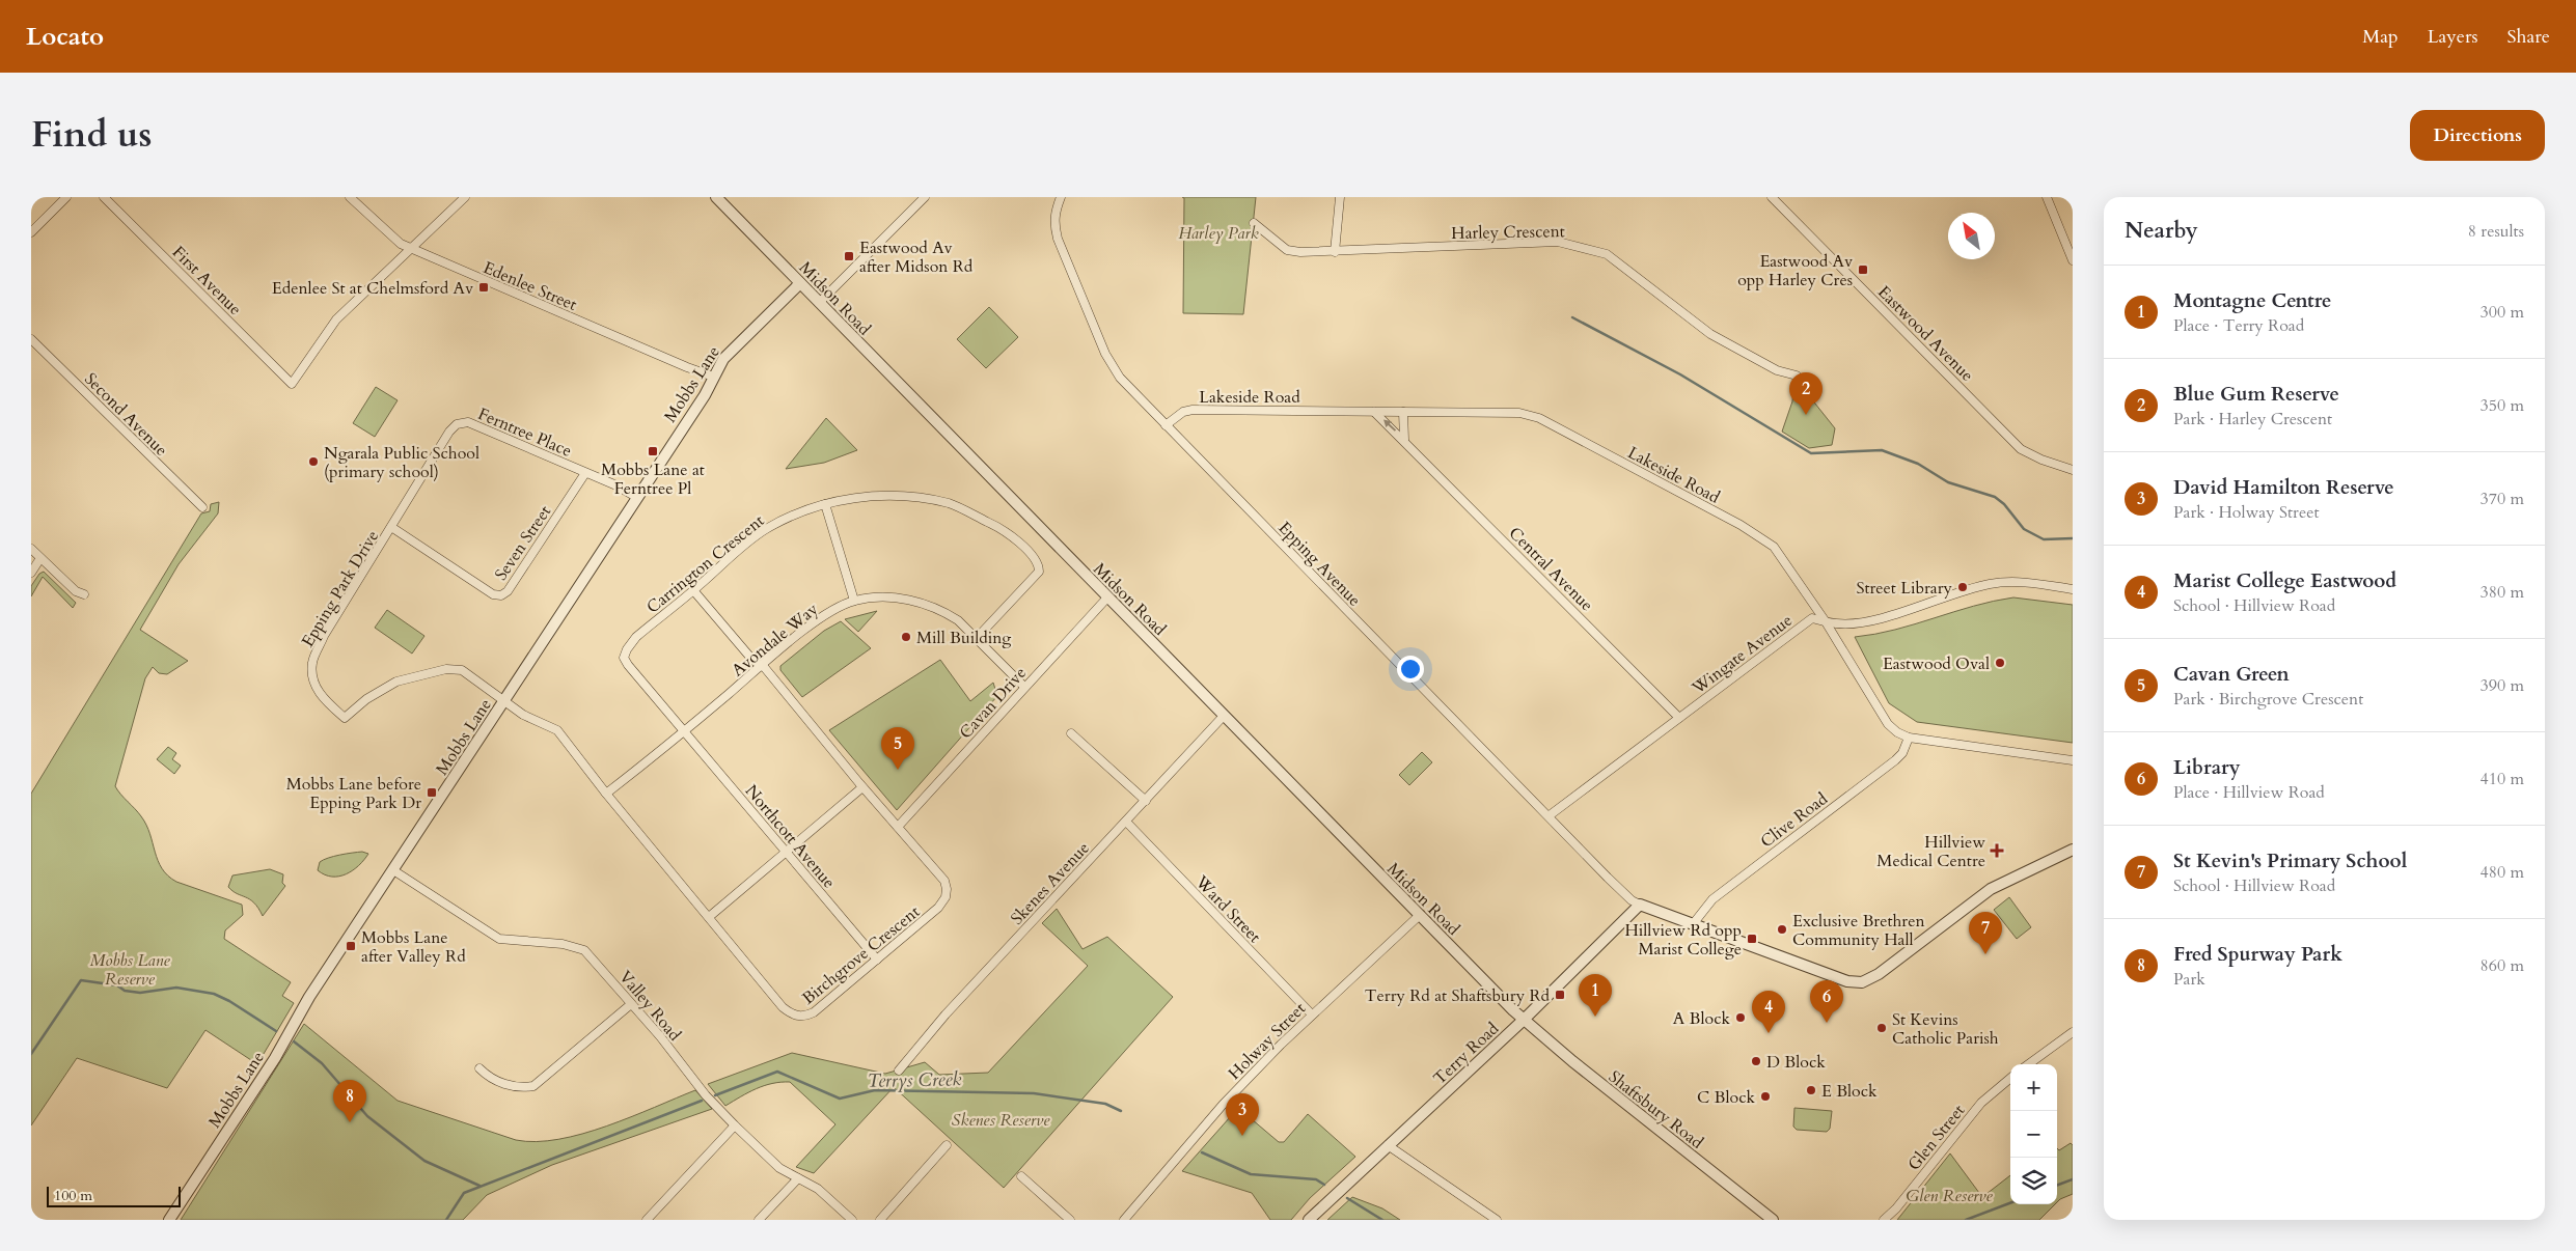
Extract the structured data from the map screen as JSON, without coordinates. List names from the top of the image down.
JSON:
{
  "streets": {
    "street": [
      "Harley Crescent",
      "First Avenue",
      "Edenlee Street",
      "Midson Road",
      "Eastwood Avenue",
      "Mobbs Lane",
      "Lakeside Road",
      "Second Avenue",
      "Ferntree Place",
      "Seven Street",
      "Carrington Crescent",
      "Epping Avenue",
      "Central Avenue",
      "Epping Park Drive",
      "Avondale Way",
      "Wingate Avenue",
      "Cavan Drive",
      "Clive Road",
      "Northcott Avenue",
      "Skenes Avenue",
      "Ward Street",
      "Birchgrove Crescent",
      "Valley Road",
      "Holway Street",
      "Terry Road",
      "Shaftsbury Road",
      "Glen Street"
    ]
  },
  "crossings": [
    ["First Avenue", "Edenlee Street"],
    ["Edenlee Street", "Mobbs Lane"],
    ["Midson Road", "Mobbs Lane"],
    ["Midson Road", "Cavan Drive"],
    ["Midson Road", "Skenes Avenue"],
    ["Midson Road", "Holway Street"],
    ["Midson Road", "Terry Road"],
    ["Midson Road", "Shaftsbury Road"],
    ["Mobbs Lane", "Ferntree Place"],
    ["Mobbs Lane", "Epping Park Drive"],
    ["Mobbs Lane", "Birchgrove Crescent"],
    ["Mobbs Lane", "Valley Road"],
    ["Lakeside Road", "Epping Avenue"],
    ["Lakeside Road", "Central Avenue"],
    ["Lakeside Road", "Wingate Avenue"],
    ["Lakeside Road", "Clive Road"],
    ["Ferntree Place", "Seven Street"],
    ["Ferntree Place", "Epping Park Drive"],
    ["Seven Street", "Epping Park Drive"],
    ["Carrington Crescent", "Avondale Way"],
    ["Carrington Crescent", "Northcott Avenue"],
    ["Carrington Crescent", "Birchgrove Crescent"],
    ["Epping Avenue", "Wingate Avenue"],
    ["Epping Avenue", "Terry Road"],
    ["Central Avenue", "Wingate Avenue"],
    ["Epping Park Drive", "Birchgrove Crescent"],
    ["Avondale Way", "Cavan Drive"],
    ["Avondale Way", "Northcott Avenue"],
    ["Avondale Way", "Birchgrove Crescent"],
    ["Cavan Drive", "Birchgrove Crescent"],
    ["Northcott Avenue", "Birchgrove Crescent"],
    ["Skenes Avenue", "Ward Street"],
    ["Ward Street", "Holway Street"],
    ["Terry Road", "Shaftsbury Road"]
  ],
  "water": ["Terrys Creek"],
  "parks": [
    "Harley Park",
    "Mobbs Lane Reserve",
    "Skenes Reserve",
    "Glen Reserve"
  ],
  "places": {
    "transit": [
      "Eastwood Av after Midson Rd",
      "Eastwood Av opp Harley Cres",
      "Edenlee St at Chelmsford Av",
      "Mobbs Lane at Ferntree Pl",
      "Mobbs Lane before Epping Park Dr",
      "Hillview Rd opp Marist College",
      "Mobbs Lane after Valley Rd",
      "Terry Rd at Shaftsbury Rd"
    ],
    "other": [
      "Ngarala Public School (primary school)",
      "Street Library",
      "Mill Building",
      "Eastwood Oval",
      "Exclusive Brethren Community Hall",
      "A Block",
      "St Kevins Catholic Parish",
      "D Block",
      "E Block",
      "C Block"
    ],
    "health": ["Hillview Medical Centre"]
  },
  "scale_bar": "100 m",
  "north": "top left",
  "page": {
    "header": "Locato",
    "nav": ["Map", "Layers", "Share"],
    "title": "Find us",
    "buttons": "Directions",
    "heading": ["Nearby", "8 results"],
    "list": [
      {
        "mark": "1",
        "name": "Montagne Centre",
        "note": "Place · Terry Road",
        "value": "300 m"
      },
      {
        "mark": "2",
        "name": "Blue Gum Reserve",
        "note": "Park · Harley Crescent",
        "value": "350 m"
      },
      {
        "mark": "3",
        "name": "David Hamilton Reserve",
        "note": "Park · Holway Street",
        "value": "370 m"
      },
      {
        "mark": "4",
        "name": "Marist College Eastwood",
        "note": "School · Hillview Road",
        "value": "380 m"
      },
      {
        "mark": "5",
        "name": "Cavan Green",
        "note": "Park · Birchgrove Crescent",
        "value": "390 m"
      },
      {
        "mark": "6",
        "name": "Library",
        "note": "Place · Hillview Road",
        "value": "410 m"
      },
      {
        "mark": "7",
        "name": "St Kevin's Primary School",
        "note": "School · Hillview Road",
        "value": "480 m"
      },
      {
        "mark": "8",
        "name": "Fred Spurway Park",
        "note": "Park",
        "value": "860 m"
      }
    ],
    "pins": [
      "2",
      "5",
      "7",
      "1",
      "6",
      "4",
      "8",
      "3"
    ],
    "map_buttons": ["+", "−"],
    "scale": "100 m"
  }
}
